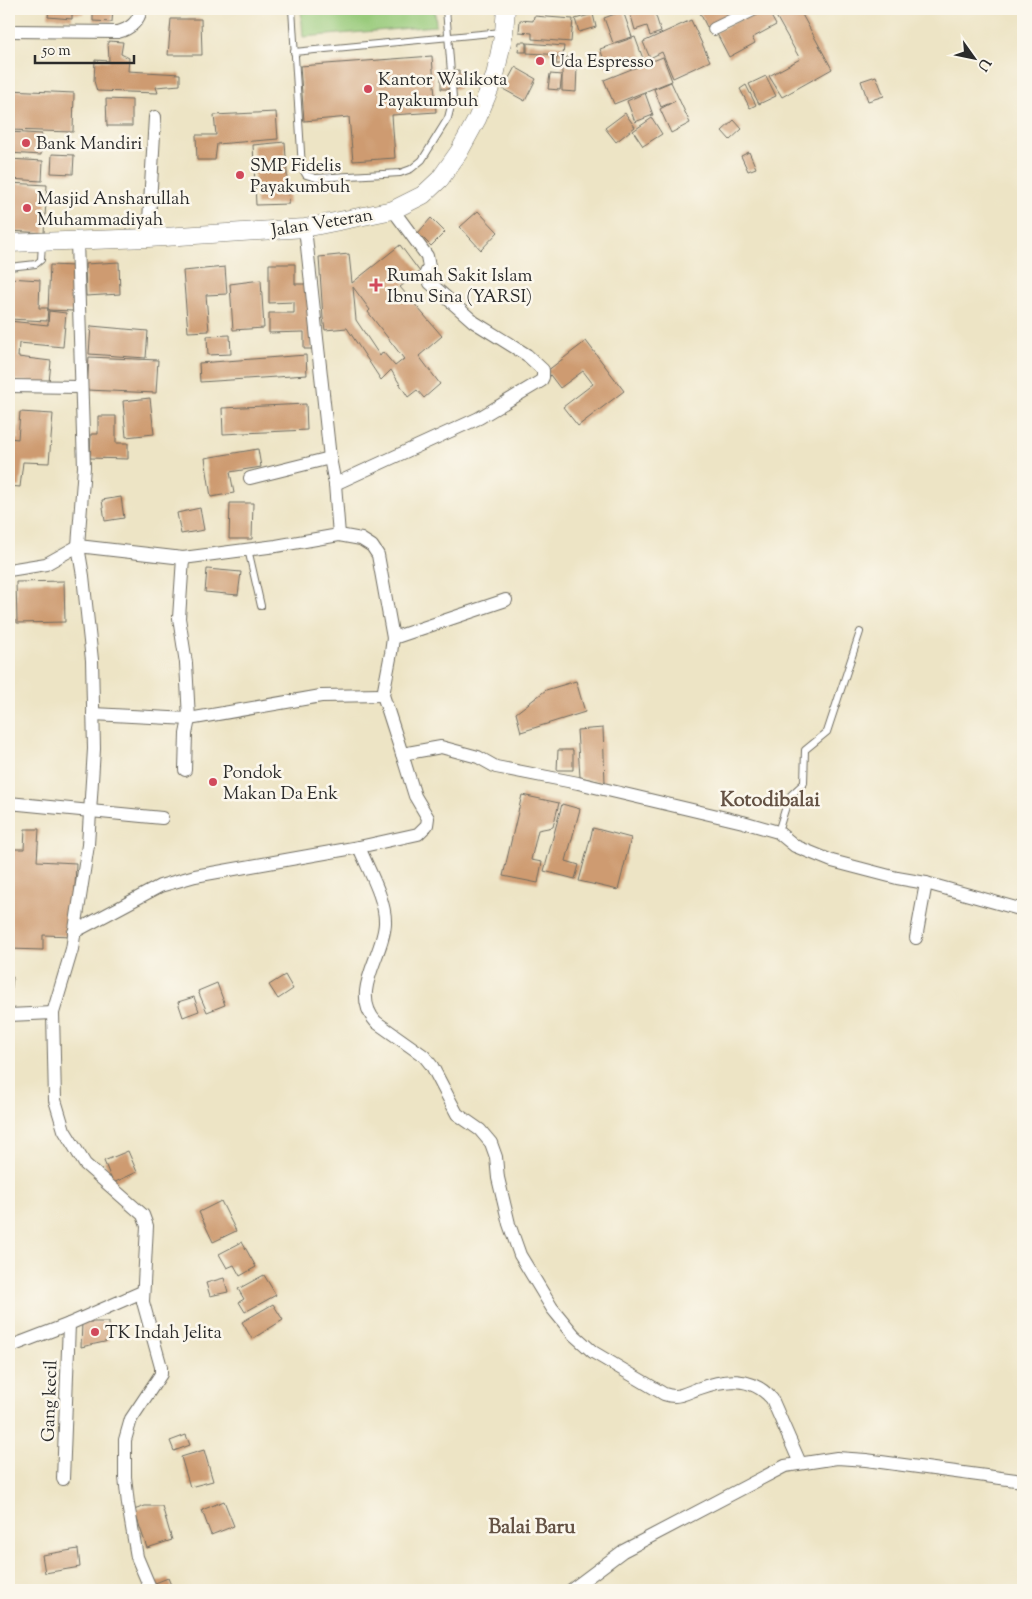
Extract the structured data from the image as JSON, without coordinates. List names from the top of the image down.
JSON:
{
  "streets": {
    "main road": ["Jalan Veteran"],
    "street": ["Gang kecil"]
  },
  "districts": ["Kotodibalai", "Balai Baru"],
  "places": {
    "other": [
      "Uda Espresso",
      "Kantor Walikota Payakumbuh",
      "Bank Mandiri",
      "SMP Fidelis Payakumbuh",
      "Masjid Ansharullah Muhammadiyah",
      "Pondok Makan Da Enk",
      "TK Indah Jelita"
    ],
    "health": ["Rumah Sakit Islam Ibnu Sina (YARSI)"]
  },
  "scale_bar": "50 m",
  "north": "bottom right"
}
